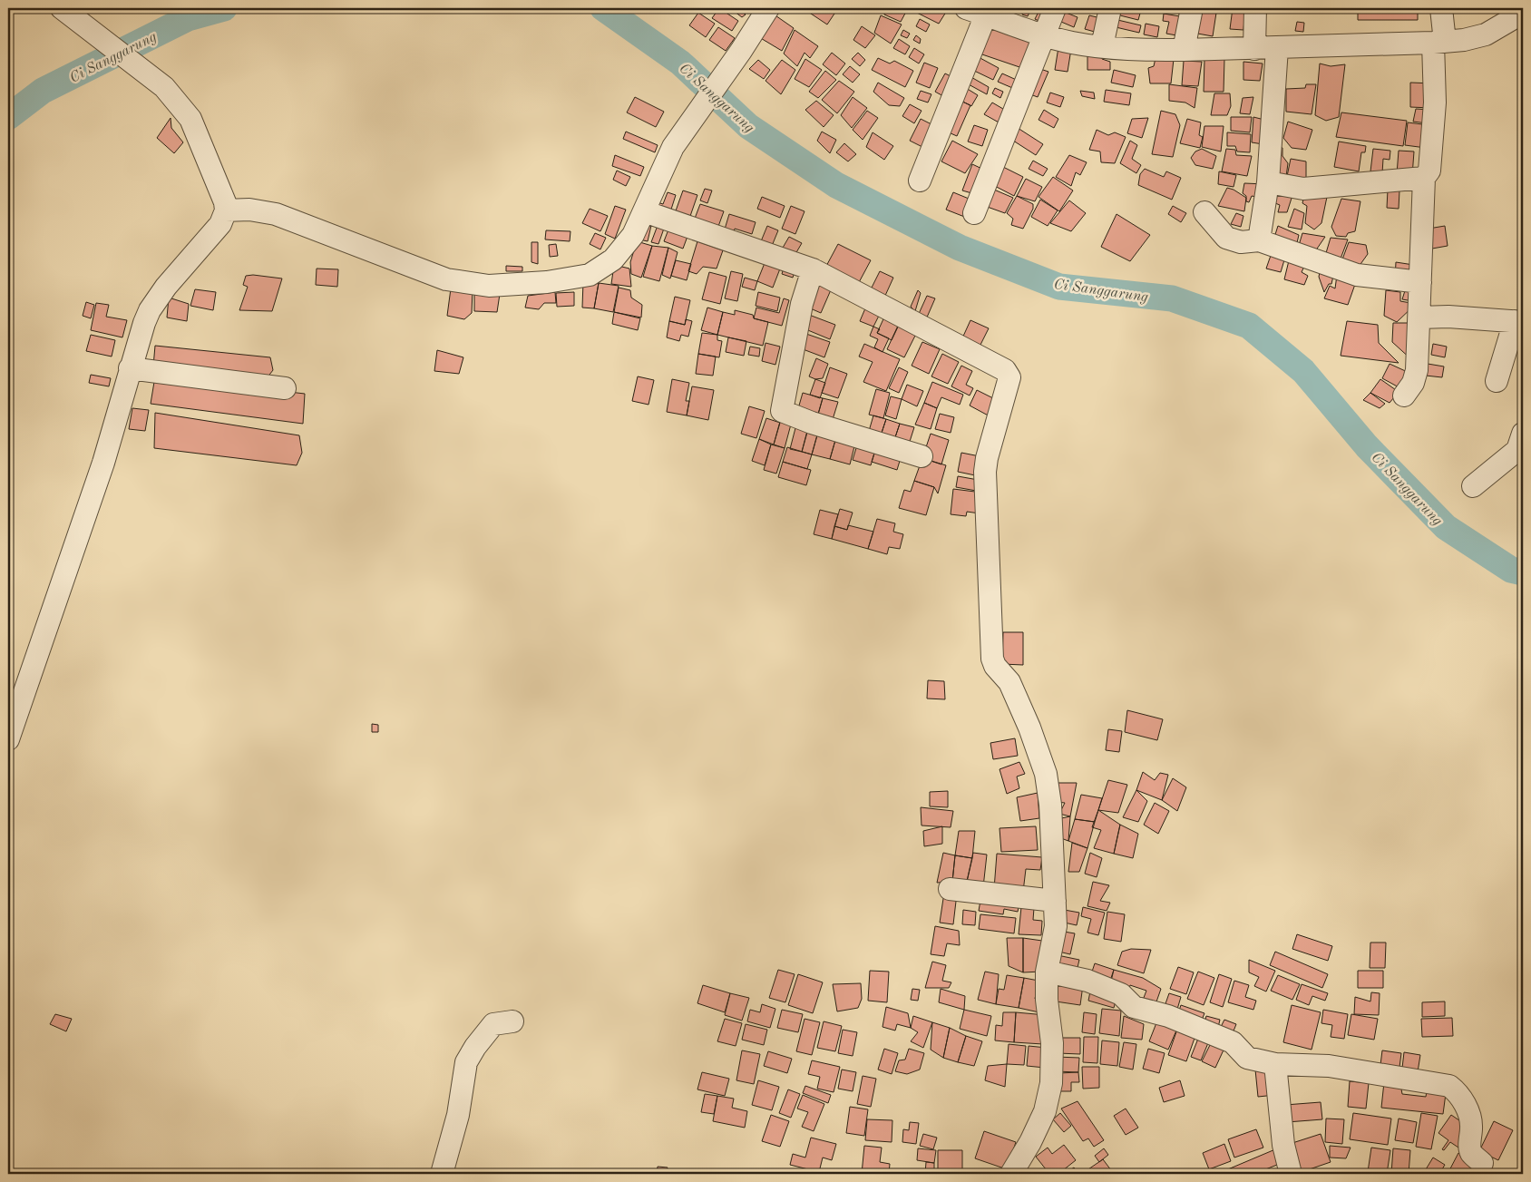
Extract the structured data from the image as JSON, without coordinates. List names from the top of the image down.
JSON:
{
  "water": ["Ci Sanggarung"]
}
